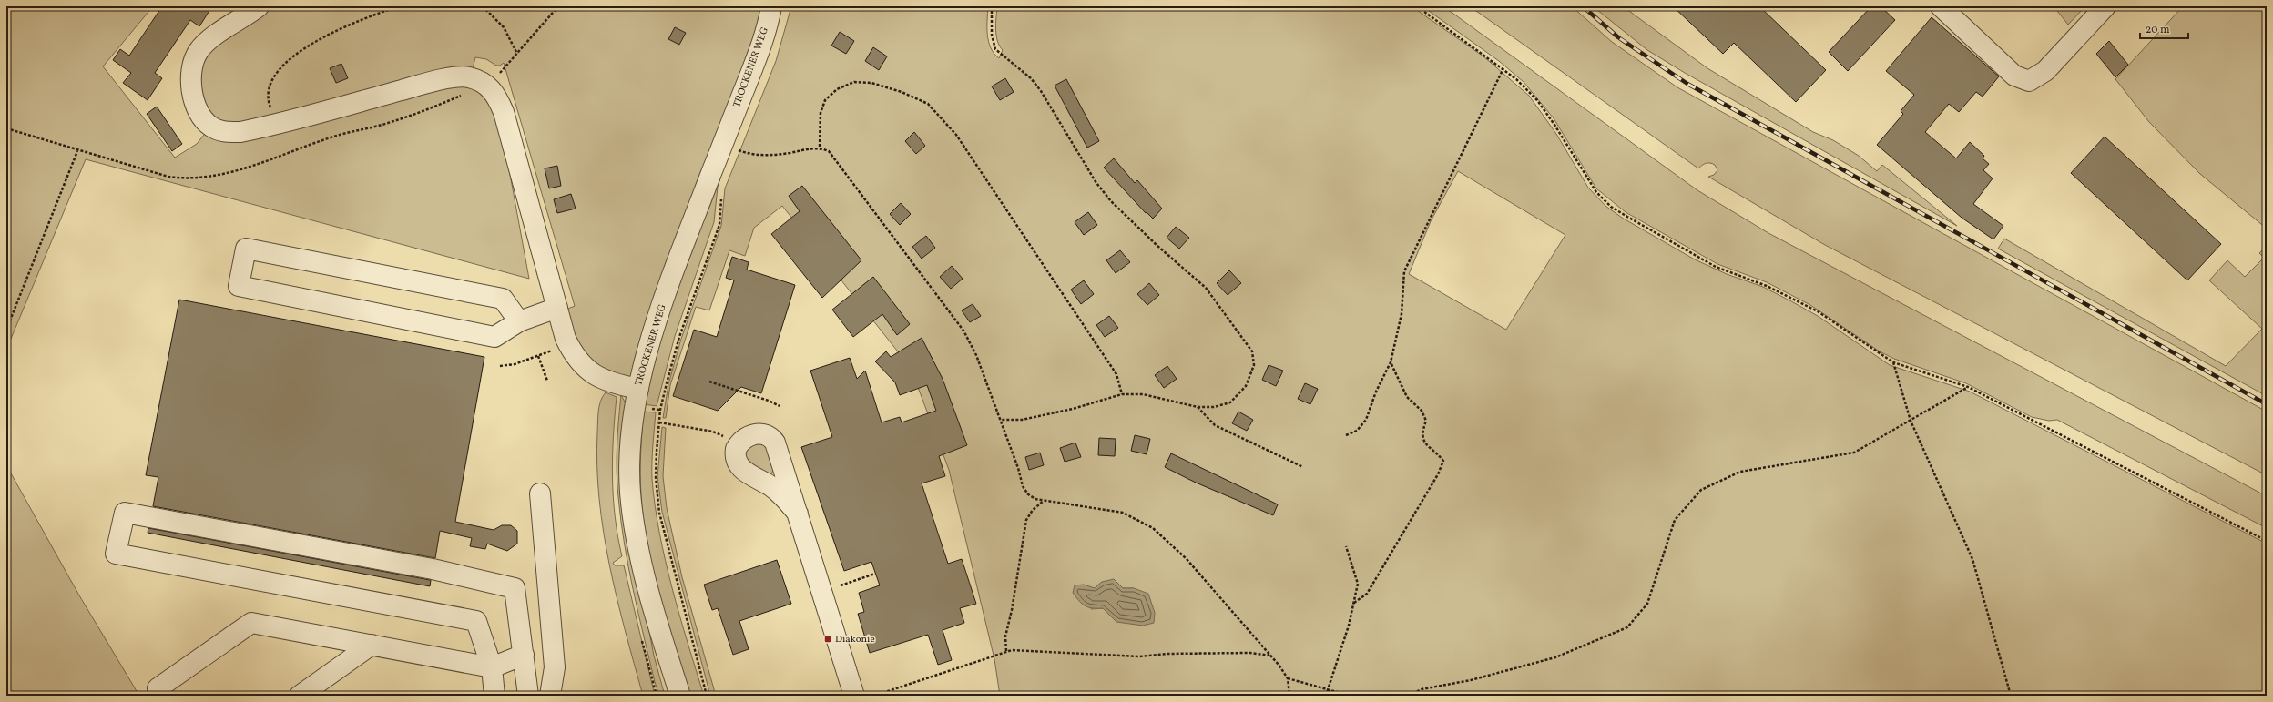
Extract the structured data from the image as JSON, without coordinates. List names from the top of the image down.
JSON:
{
  "streets": {
    "street": ["TROCKENER WEG"]
  },
  "places": {
    "transit": ["Diakonie"]
  },
  "scale_bar": "20 m"
}
